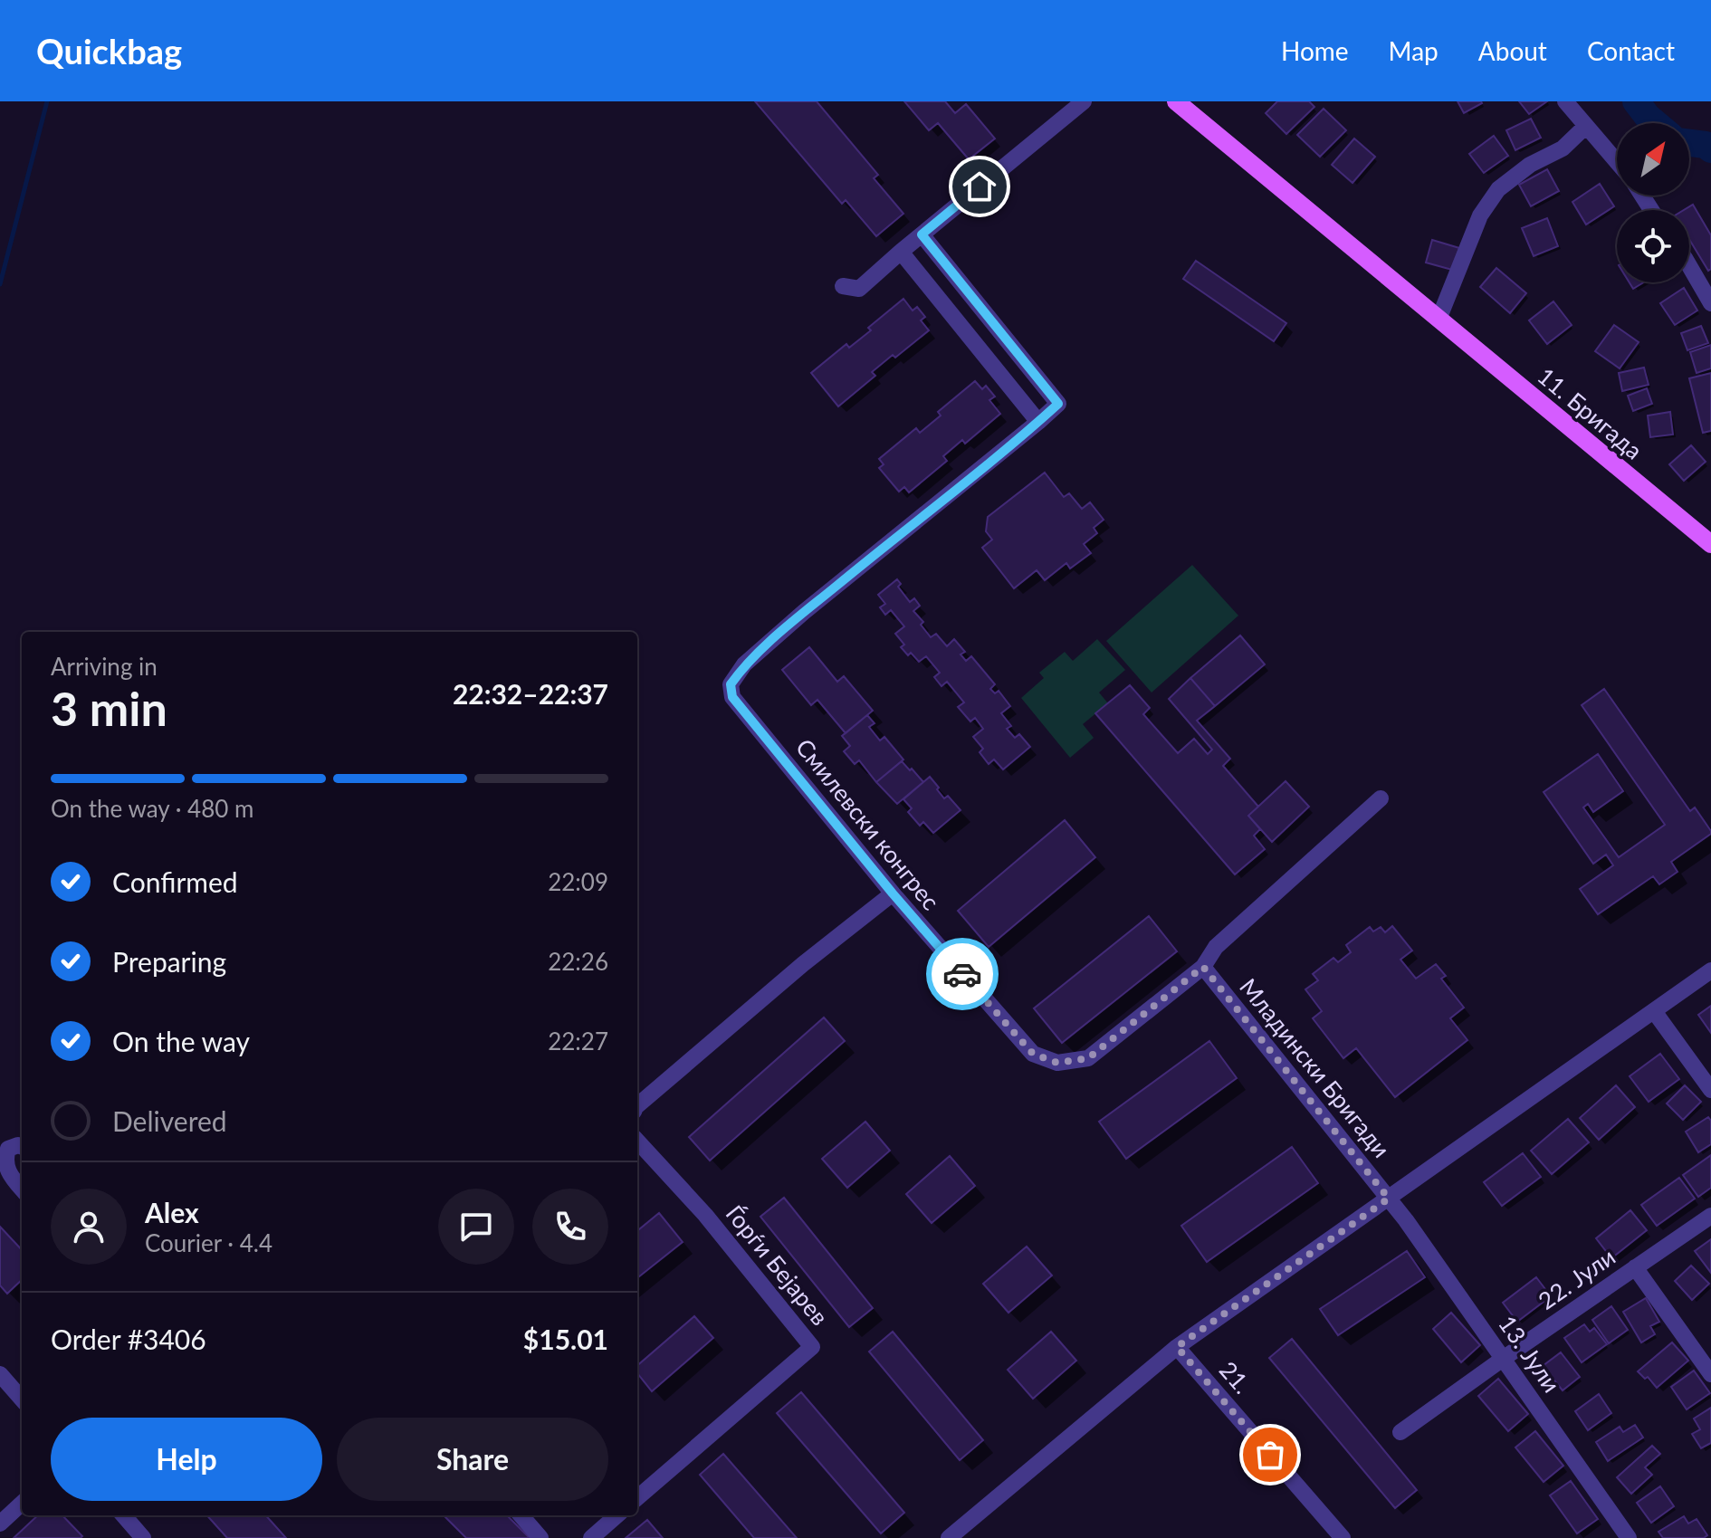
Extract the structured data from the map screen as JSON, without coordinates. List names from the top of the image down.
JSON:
{
  "streets": {
    "main road": ["11. Бригада"],
    "street": [
      "Смилевски конгрес",
      "Младински Бригади",
      "Ѓорѓи Бејарев",
      "22. Јули",
      "13. Јули",
      "21."
    ]
  },
  "crossings": [
    ["Смилевски конгрес", "Младински Бригади"],
    ["Младински Бригади", "13. Јули"],
    ["22. Јули", "13. Јули"]
  ],
  "north": "top right",
  "page": {
    "header": "Quickbag",
    "nav": [
      "Home",
      "Map",
      "About",
      "Contact"
    ],
    "heading": ["3 min", "Arriving in", "22:32–22:37"],
    "panel": [
      "Alex",
      "Courier · 4.4",
      "Order #3406",
      "$15.01"
    ],
    "bar": "On the way · 480 m",
    "list": [
      ["Confirmed", "22:09"],
      ["Preparing", "22:26"],
      ["On the way", "22:27"],
      "Delivered"
    ],
    "buttons": ["Help", "Share"]
  }
}
